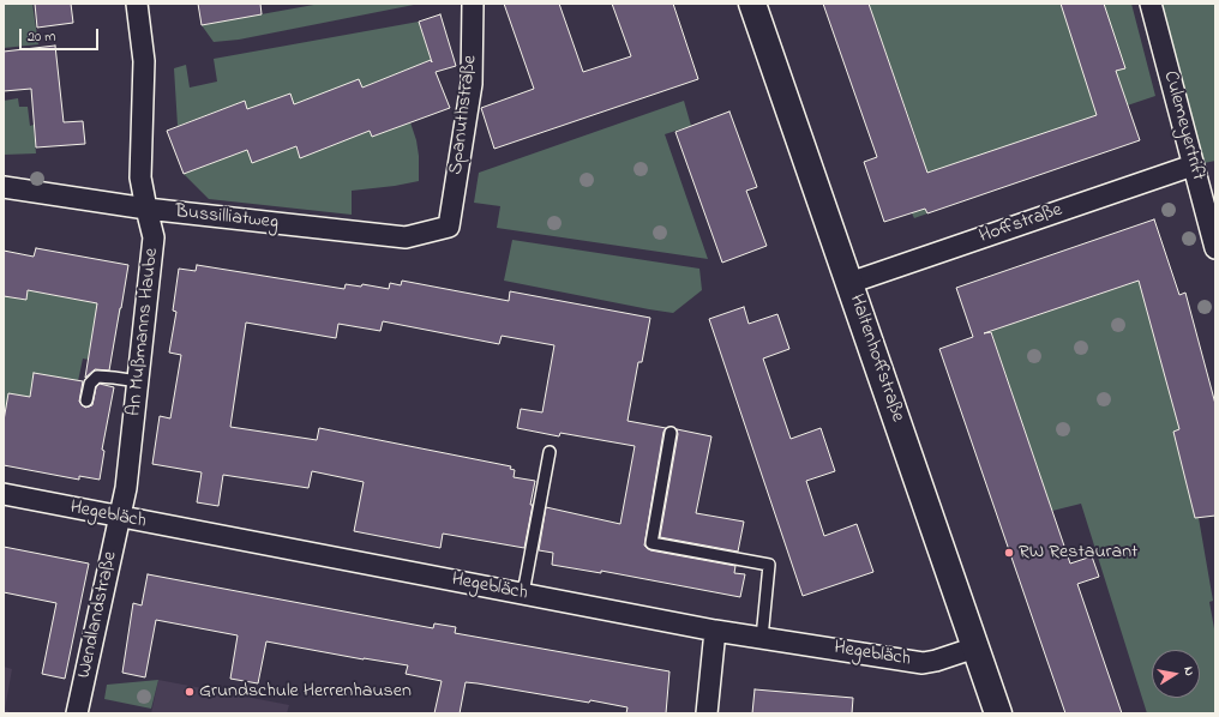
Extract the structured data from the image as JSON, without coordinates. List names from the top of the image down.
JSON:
{
  "streets": {
    "street": [
      "Spanuthstraße",
      "Culemeyertrift",
      "Bussilliatweg",
      "Hoffstraße",
      "An Mußmanns Haube",
      "Haltenhoffstraße",
      "Hegebläch",
      "Wendlandstraße"
    ]
  },
  "crossings": [
    ["Spanuthstraße", "Bussilliatweg"],
    ["Culemeyertrift", "Hoffstraße"],
    ["Bussilliatweg", "An Mußmanns Haube"],
    ["Hoffstraße", "Haltenhoffstraße"],
    ["An Mußmanns Haube", "Hegebläch"],
    ["An Mußmanns Haube", "Wendlandstraße"],
    ["Haltenhoffstraße", "Hegebläch"],
    ["Hegebläch", "Wendlandstraße"]
  ],
  "places": ["RW Restaurant", "Grundschule Herrenhausen"],
  "scale_bar": "20 m",
  "north": "right"
}
